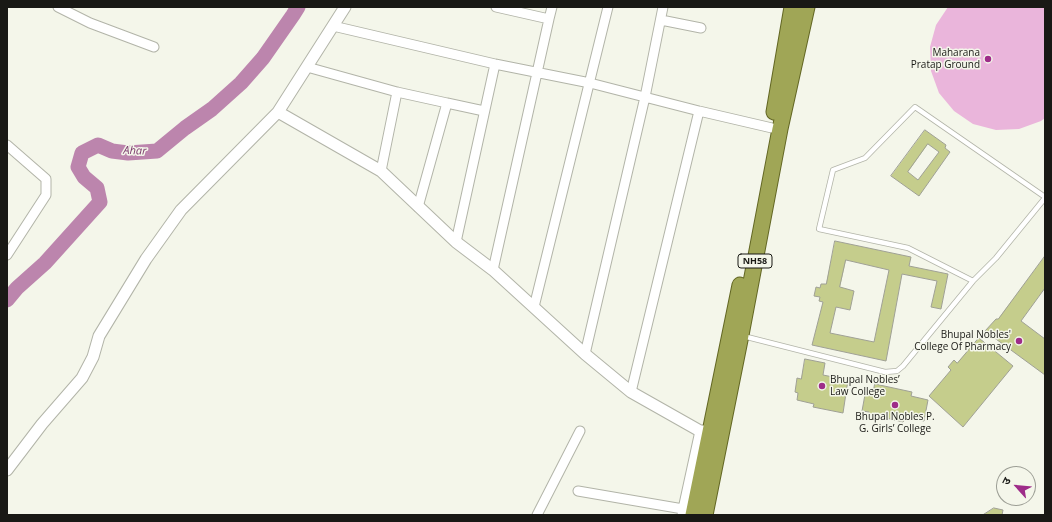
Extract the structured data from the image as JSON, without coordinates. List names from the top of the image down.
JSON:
{
  "streets": {
    "highway": ["NH58"]
  },
  "water": ["Ahar"],
  "places": [
    "Maharana Pratap Ground",
    "Bhupal Nobles' College Of Pharmacy",
    "Bhupal Nobles’ Law College",
    "Bhupal Nobles P. G. Girls’ College"
  ],
  "north": "top left"
}
